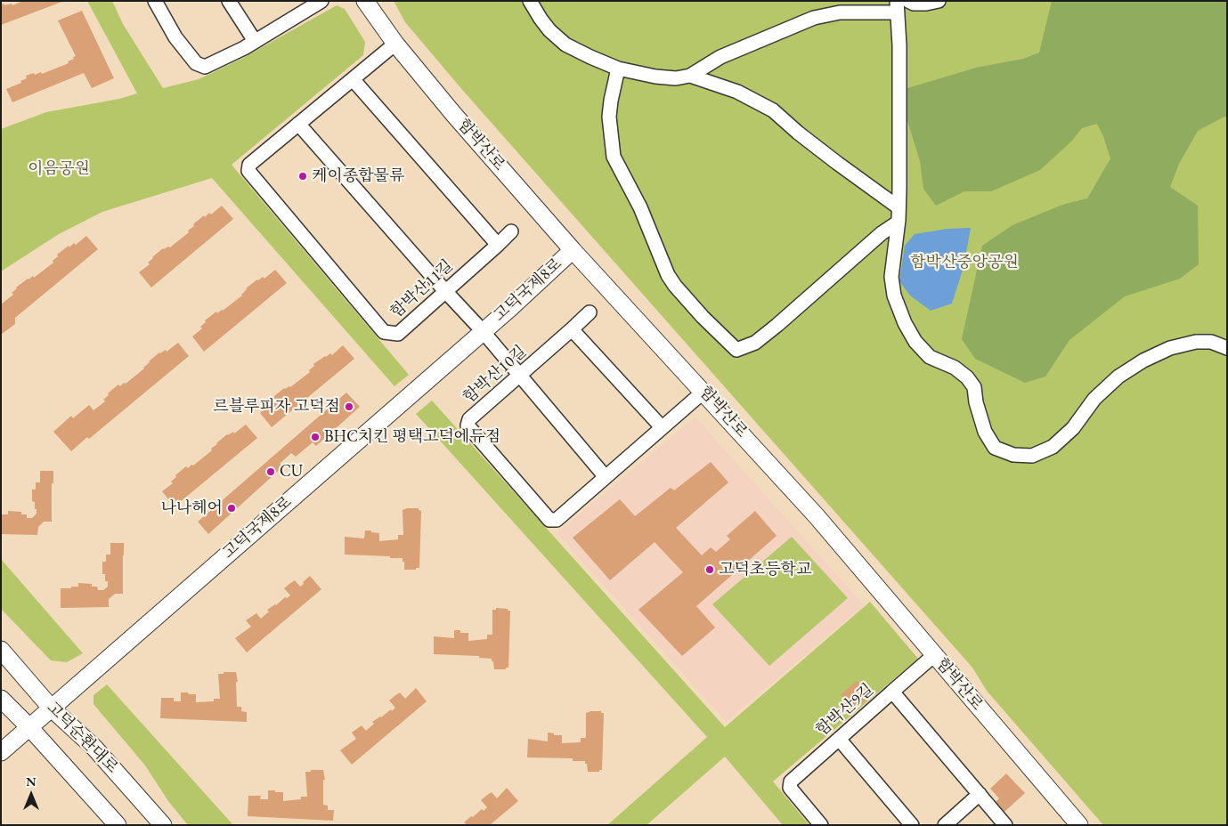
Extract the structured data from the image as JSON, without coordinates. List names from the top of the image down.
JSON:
{
  "streets": {
    "street": [
      "함박산로",
      "함박산11길",
      "고덕국제8로",
      "함박산10길",
      "함박산9길",
      "고덕순환대로"
    ]
  },
  "crossings": [
    ["함박산로", "함박산11길"],
    ["함박산로", "고덕국제8로"],
    ["함박산로", "함박산10길"],
    ["고덕국제8로", "고덕순환대로"]
  ],
  "parks": ["이음공원", "함박산중앙공원"],
  "places": [
    "케이종합물류",
    "르블루피자 고덕점",
    "BHC치킨 평택고덕에듀점",
    "CU",
    "나나헤어",
    "고덕초등학교"
  ],
  "north": "top"
}
